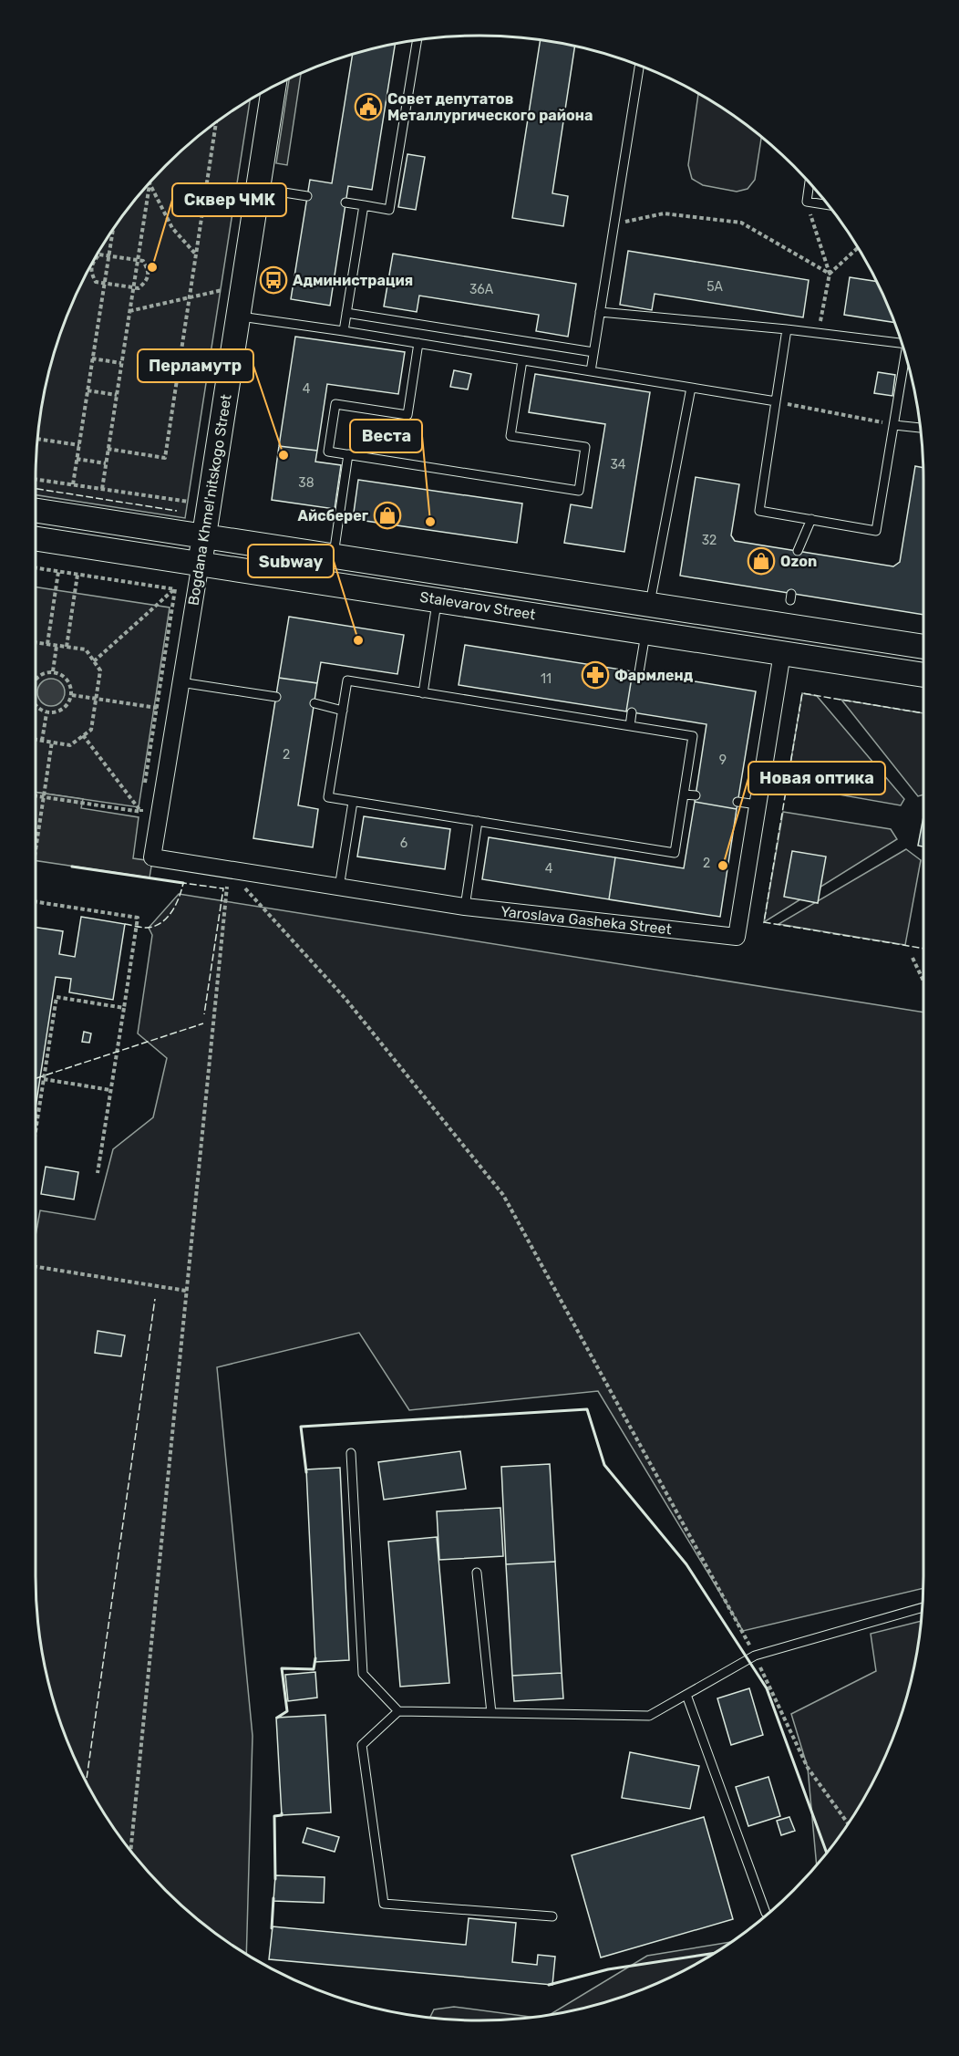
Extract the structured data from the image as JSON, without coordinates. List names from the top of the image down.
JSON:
{
  "streets": {
    "main road": ["Bogdana Khmel'nitskogo Street", "Stalevarov Street"],
    "street": ["Yaroslava Gasheka Street"]
  },
  "crossings": [
    ["Bogdana Khmel'nitskogo Street", "Stalevarov Street"],
    ["Bogdana Khmel'nitskogo Street", "Yaroslava Gasheka Street"],
    ["Stalevarov Street", "Yaroslava Gasheka Street"]
  ],
  "places": {
    "public building": ["Совет депутатов Металлургического района"],
    "other": [
      "Сквер ЧМК",
      "Перламутр",
      "Веста",
      "Subway",
      "Новая оптика"
    ],
    "bus stop": ["Администрация"],
    "shop": ["Айсберег", "Ozon"],
    "pharmacy": ["Фармленд"]
  },
  "house_numbers": [
    "5А",
    "36А",
    "4",
    "34",
    "38",
    "32",
    "11",
    "2",
    "9",
    "6",
    "2",
    "4"
  ]
}
